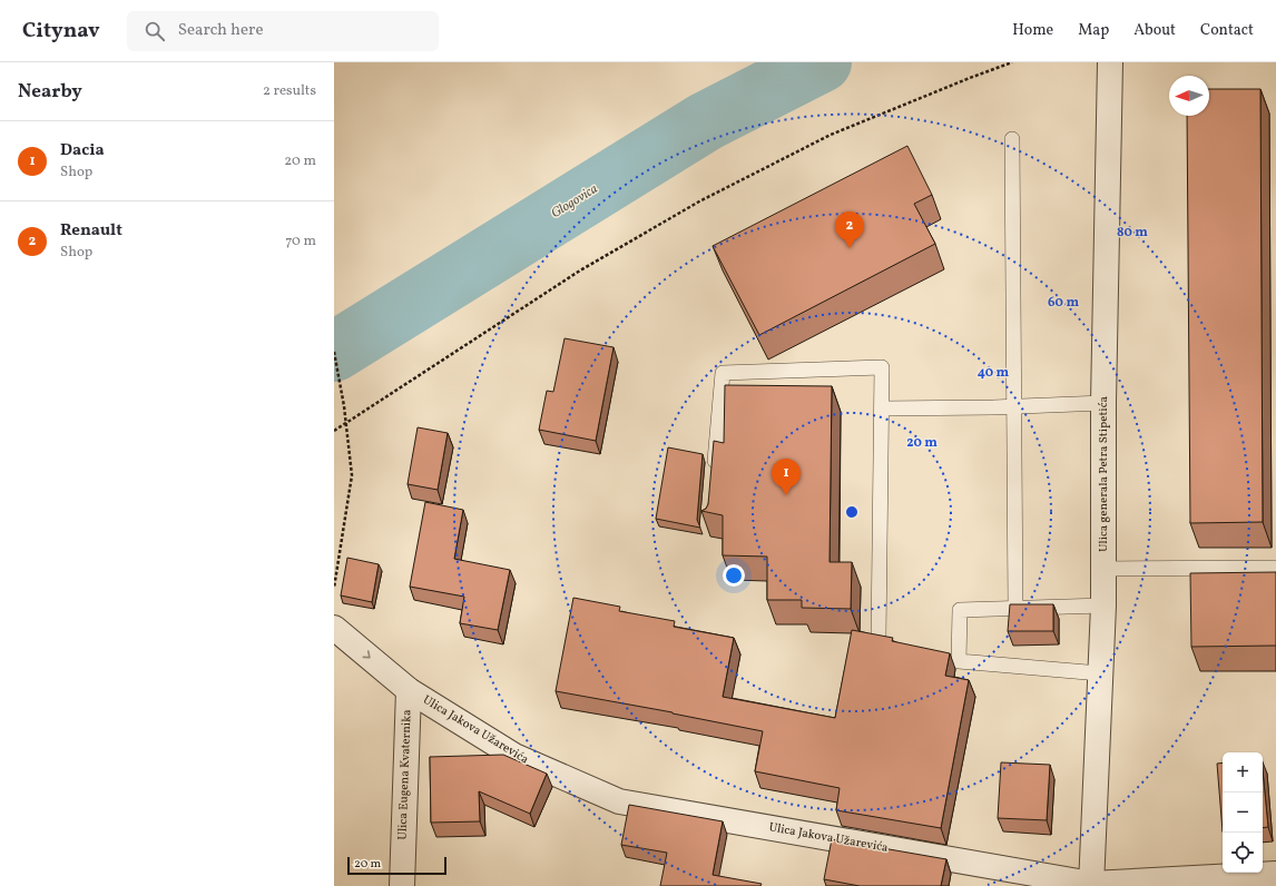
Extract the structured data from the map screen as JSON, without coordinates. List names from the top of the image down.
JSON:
{
  "streets": {
    "street": ["Ulica generala Petra Stipetića", "Ulica Jakova Užarevića", "Ulica Eugena Kvaternika"]
  },
  "crossings": [
    ["Ulica generala Petra Stipetića", "Ulica Jakova Užarevića"],
    ["Ulica Jakova Užarevića", "Ulica Eugena Kvaternika"]
  ],
  "water": ["Glogovica"],
  "scale_bar": "20 m",
  "north": "left",
  "page": {
    "header": "Citynav",
    "search": "Search here",
    "nav": [
      "Home",
      "Map",
      "About",
      "Contact"
    ],
    "heading": ["Nearby", "2 results"],
    "list": [
      {
        "mark": "1",
        "name": "Dacia",
        "note": "Shop",
        "value": "20 m"
      },
      {
        "mark": "2",
        "name": "Renault",
        "note": "Shop",
        "value": "70 m"
      }
    ],
    "pins": ["2", "1"],
    "map_buttons": ["+", "−"],
    "scale": "20 m"
  },
  "rings": [
    "80 m",
    "60 m",
    "40 m",
    "20 m"
  ]
}
